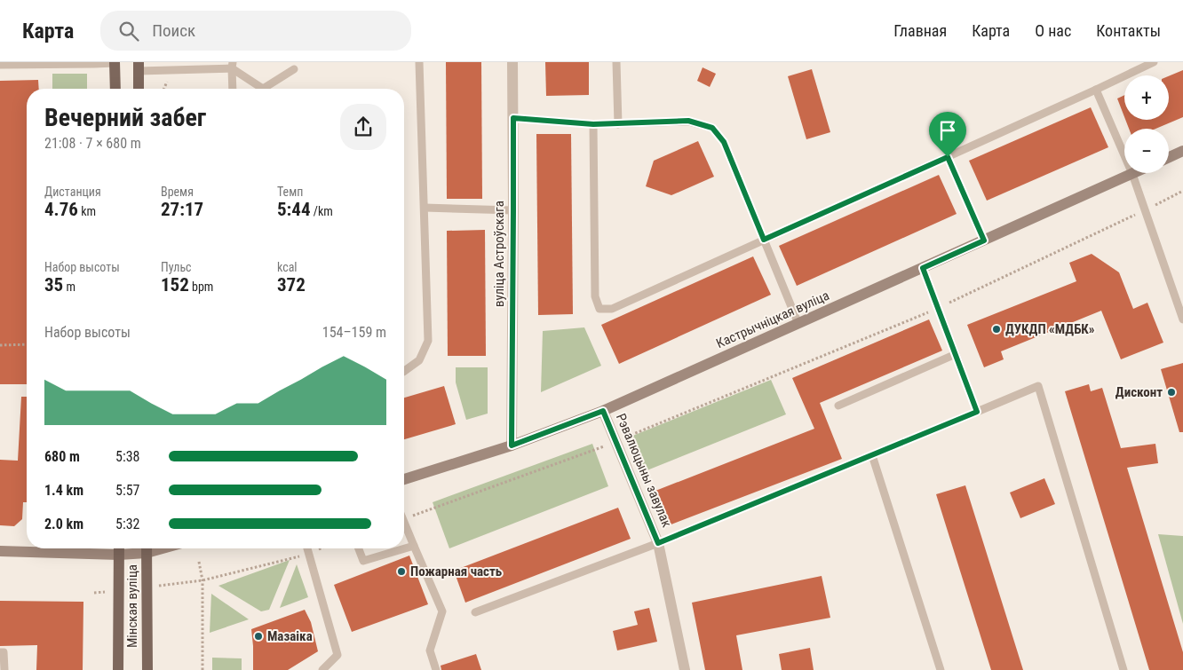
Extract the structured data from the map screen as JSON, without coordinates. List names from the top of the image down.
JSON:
{
  "streets": {
    "main road": ["Кастрычніцкая вуліца", "Мінская вуліца"],
    "street": ["вуліца Астроўскага", "Рэвалюцыны завулак"]
  },
  "crossings": [
    ["вуліца Астроўскага", "Кастрычніцкая вуліца"],
    ["Кастрычніцкая вуліца", "Рэвалюцыны завулак"]
  ],
  "places": [
    "ДУКДП «МДБК»",
    "Дисконт",
    "Пожарная часть",
    "Мазаіка"
  ],
  "page": {
    "header": "Карта",
    "search": "Поиск",
    "nav": [
      "Главная",
      "Карта",
      "О нас",
      "Контакты"
    ],
    "map_buttons": ["+", "−"],
    "heading": ["Вечерний забег", "21:08 · 7 × 680 m"],
    "stats": [
      ["Дистанция", "4.76 km"],
      ["Время", "27:17"],
      ["Темп", "5:44 /km"],
      ["Набор высоты", "35 m"],
      ["Пульс", "152 bpm"],
      ["kcal", "372"]
    ],
    "chart": ["Набор высоты", "154–159 m"],
    "list": [
      {
        "name": "680 m",
        "note": "5:38"
      },
      {
        "name": "1.4 km",
        "note": "5:57"
      },
      {
        "name": "2.0 km",
        "note": "5:32"
      }
    ]
  }
}
